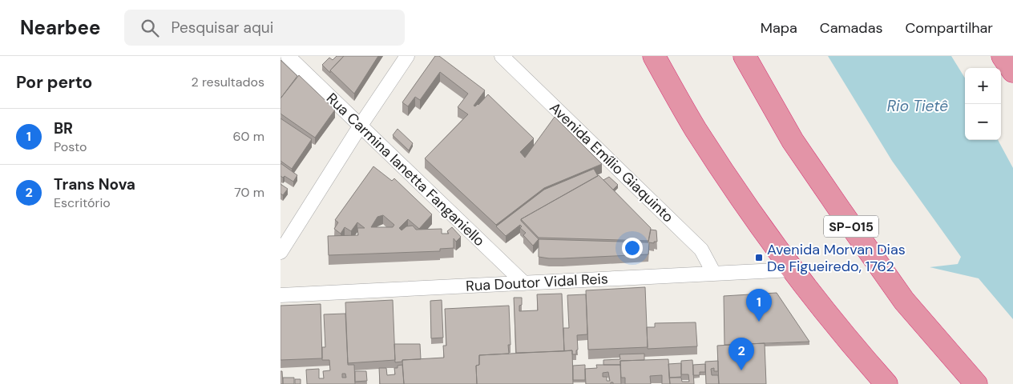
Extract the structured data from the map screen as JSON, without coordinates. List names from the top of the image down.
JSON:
{
  "streets": {
    "highway": ["SP-015"],
    "street": ["Avenida Emílio Giaquinto", "Rua Carmina Ianetta Fanganiello", "Rua Doutor Vidal Reis"]
  },
  "crossings": [
    ["Avenida Emílio Giaquinto", "Rua Doutor Vidal Reis"],
    ["Rua Carmina Ianetta Fanganiello", "Rua Doutor Vidal Reis"]
  ],
  "water": ["Rio Tietê"],
  "places": {
    "transit": ["Avenida Morvan Dias De Figueiredo, 1762"]
  },
  "page": {
    "header": "Nearbee",
    "search": "Pesquisar aqui",
    "nav": ["Mapa", "Camadas", "Compartilhar"],
    "heading": ["Por perto", "2 resultados"],
    "map_buttons": ["+", "−"],
    "list": [
      {
        "mark": "1",
        "name": "BR",
        "note": "Posto",
        "value": "60 m"
      },
      {
        "mark": "2",
        "name": "Trans Nova",
        "note": "Escritório",
        "value": "70 m"
      }
    ],
    "pins": ["1", "2"]
  }
}
